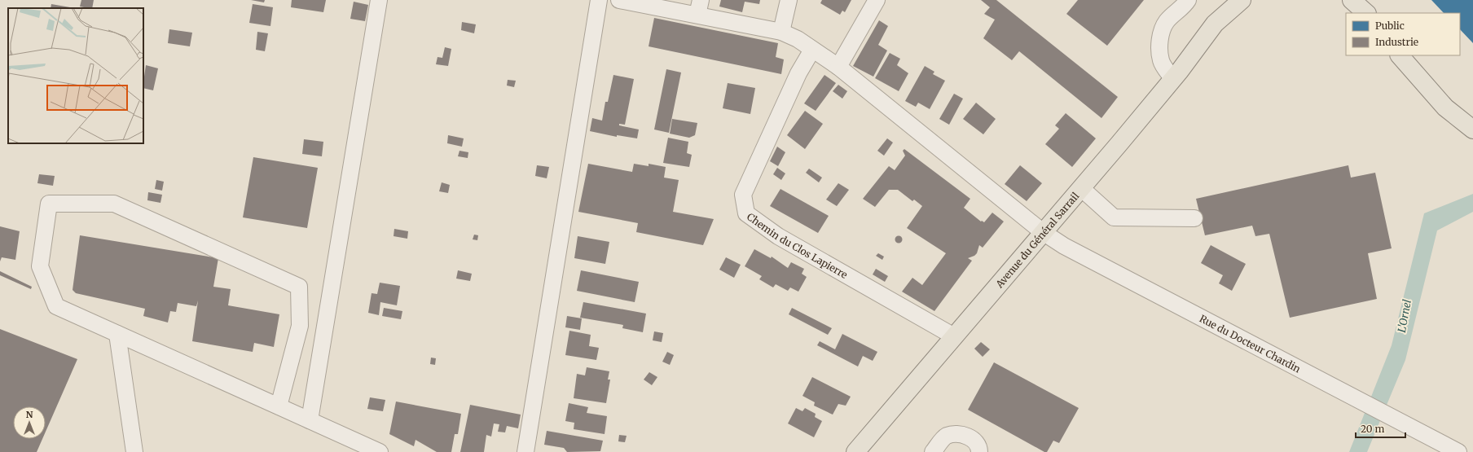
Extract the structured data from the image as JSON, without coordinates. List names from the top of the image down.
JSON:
{
  "streets": {
    "main road": ["Avenue du Général Sarrail"],
    "street": ["Chemin du Clos Lapierre", "Rue du Docteur Chardin"]
  },
  "crossings": [
    ["Avenue du Général Sarrail", "Chemin du Clos Lapierre"],
    ["Avenue du Général Sarrail", "Rue du Docteur Chardin"]
  ],
  "water": ["L'Ornel"],
  "legend": ["Public", "Industrie"],
  "scale_bar": "20 m",
  "north": "top"
}
